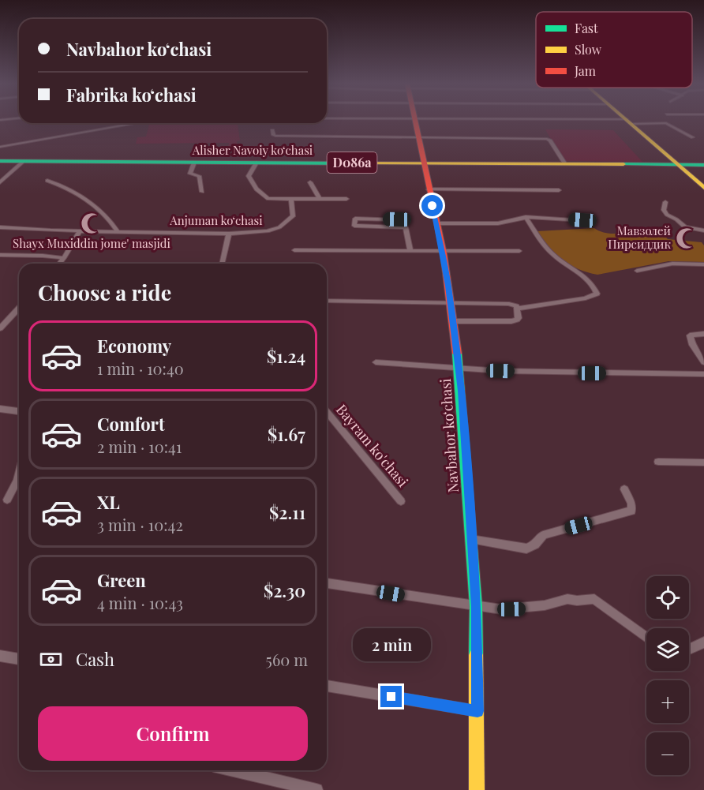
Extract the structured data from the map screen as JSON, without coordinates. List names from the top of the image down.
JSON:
{
  "streets": {
    "main road": ["Alisher Navoiy koʻchasi", "D086a", "Navbahor koʻchasi"],
    "street": ["Anjuman koʻchasi", "Bayram ko'chasi"]
  },
  "crossings": [
    ["Alisher Navoiy koʻchasi", "Navbahor koʻchasi"]
  ],
  "places": {
    "mosque": ["Shayx Muxiddin jome' masjidi", "Мавзолей Пирсиддик"]
  },
  "legend": ["Fast", "Slow", "Jam"],
  "page": {
    "banner": ["Navbahor koʻchasi", "Fabrika koʻchasi"],
    "heading": "Choose a ride",
    "list": [
      {
        "name": "Economy",
        "note": "1 min · 10:40",
        "value": "$1.24"
      },
      {
        "name": "Comfort",
        "note": "2 min · 10:41",
        "value": "$1.67"
      },
      {
        "name": "XL",
        "note": "3 min · 10:42",
        "value": "$2.11"
      },
      {
        "name": "Green",
        "note": "4 min · 10:43",
        "value": "$2.30"
      }
    ],
    "map_buttons": ["+", "−"],
    "bubble": "2 min",
    "pay": ["Cash", "560 m"],
    "buttons": "Confirm"
  }
}
